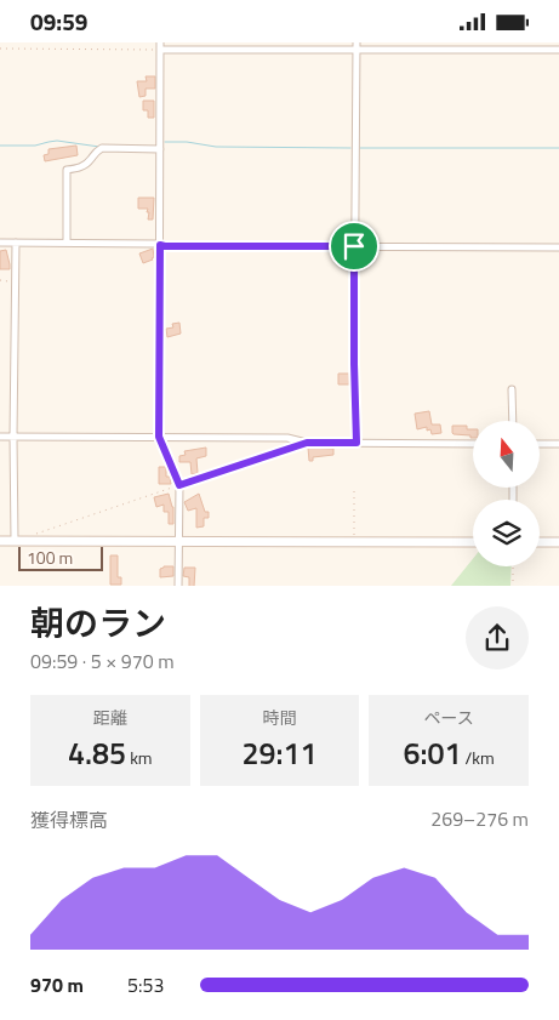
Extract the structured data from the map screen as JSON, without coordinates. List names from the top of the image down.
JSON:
{
  "scale_bar": "100 m",
  "north": "top",
  "page": {
    "status": "09:59",
    "scale": "100 m",
    "heading": ["朝のラン", "09:59 · 5 × 970 m"],
    "stats": [
      ["距離", "4.85 km"],
      ["時間", "29:11"],
      ["ペース", "6:01 /km"]
    ],
    "chart": ["獲得標高", "269–276 m"],
    "list": [
      {
        "name": "970 m",
        "note": "5:53"
      }
    ]
  }
}
